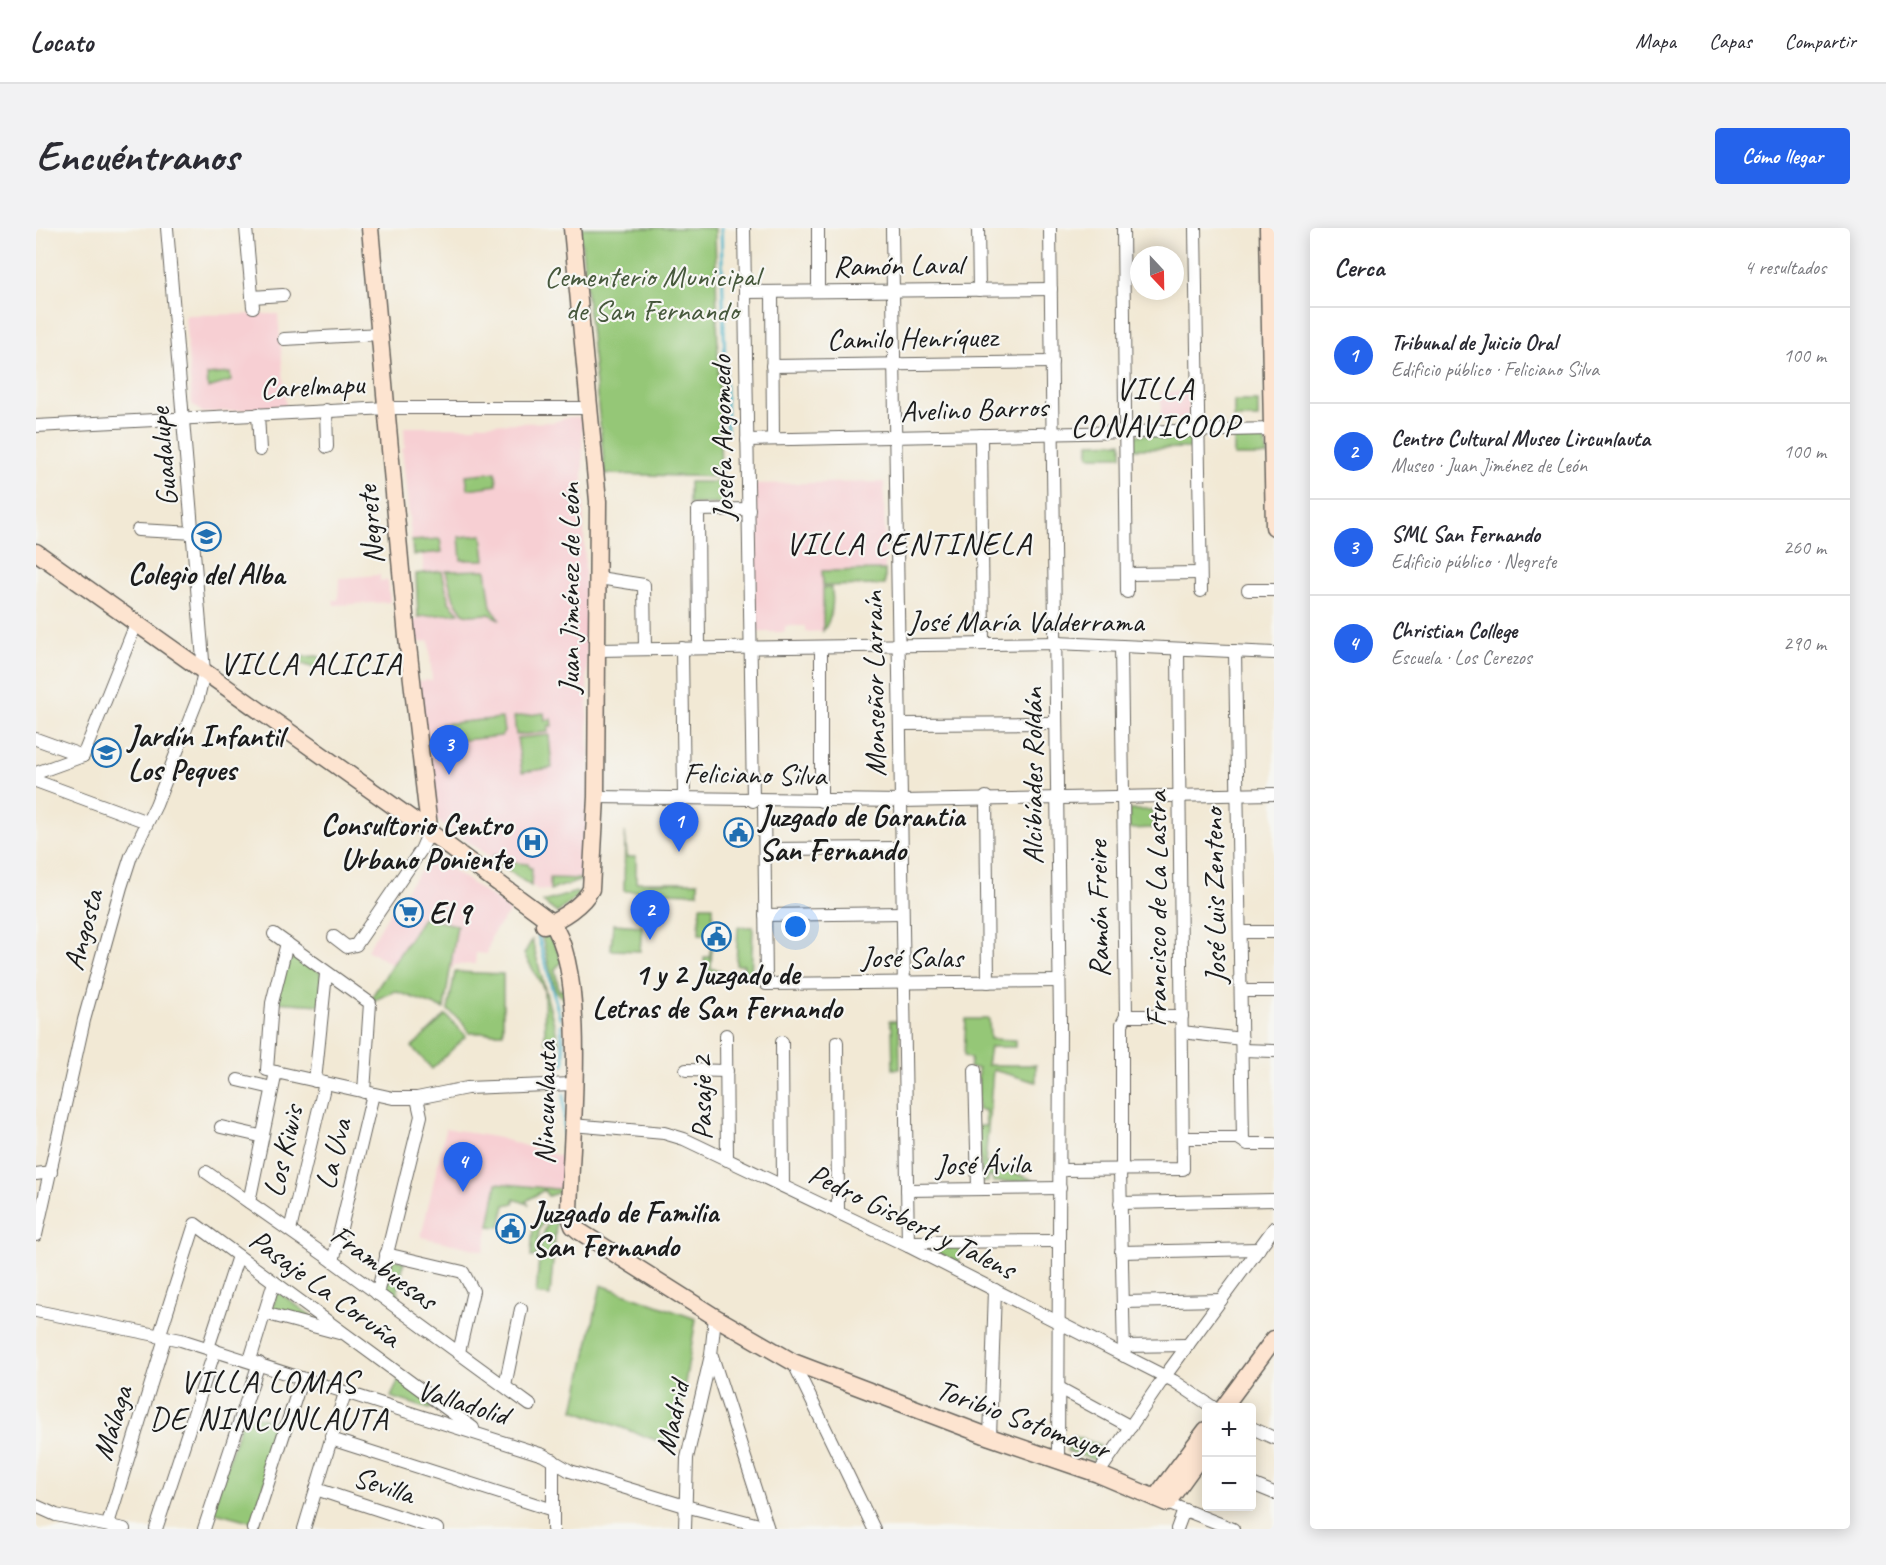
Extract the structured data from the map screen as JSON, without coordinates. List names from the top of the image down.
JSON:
{
  "streets": {
    "main road": [
      "Negrete",
      "Juan Jiménez de León",
      "Nincunlauta",
      "Toribio Sotomayor"
    ],
    "street": [
      "Ramón Laval",
      "Camilo Henríquez",
      "Carelmapu",
      "Avelino Barros",
      "Josefa Argomedo",
      "Guadalupe",
      "José María Valderrama",
      "Monseñor Larraín",
      "Feliciano Silva",
      "Alcibíades Roldán",
      "José Luis Zenteno",
      "Ramón Freire",
      "Francisco de La Lastra",
      "Angosta",
      "José Salas",
      "Pasaje 2",
      "Los Kiwis",
      "La Uva",
      "José Ávila",
      "Pedro Gisbert y Talens",
      "Frambuesas",
      "Pasaje La Coruña",
      "Valladolid",
      "Madrid",
      "Málaga",
      "Sevilla"
    ]
  },
  "crossings": [
    ["Ramón Laval", "Josefa Argomedo"],
    ["Ramón Laval", "Monseñor Larraín"],
    ["Ramón Laval", "Alcibíades Roldán"],
    ["Camilo Henríquez", "Monseñor Larraín"],
    ["Camilo Henríquez", "Alcibíades Roldán"],
    ["Carelmapu", "Guadalupe"],
    ["Carelmapu", "Negrete"],
    ["Carelmapu", "Juan Jiménez de León"],
    ["Avelino Barros", "Josefa Argomedo"],
    ["Avelino Barros", "Monseñor Larraín"],
    ["Avelino Barros", "Alcibíades Roldán"],
    ["Josefa Argomedo", "José María Valderrama"],
    ["Josefa Argomedo", "Feliciano Silva"],
    ["Josefa Argomedo", "José Salas"],
    ["Guadalupe", "Angosta"],
    ["Juan Jiménez de León", "José María Valderrama"],
    ["Juan Jiménez de León", "Feliciano Silva"],
    ["Juan Jiménez de León", "Nincunlauta"],
    ["José María Valderrama", "Monseñor Larraín"],
    ["José María Valderrama", "Alcibíades Roldán"],
    ["José María Valderrama", "José Luis Zenteno"],
    ["José María Valderrama", "Ramón Freire"],
    ["José María Valderrama", "Francisco de La Lastra"],
    ["Monseñor Larraín", "Feliciano Silva"],
    ["Monseñor Larraín", "José Salas"],
    ["Monseñor Larraín", "José Ávila"],
    ["Monseñor Larraín", "Pedro Gisbert y Talens"],
    ["Feliciano Silva", "Alcibíades Roldán"],
    ["Feliciano Silva", "José Luis Zenteno"],
    ["Feliciano Silva", "Ramón Freire"],
    ["Feliciano Silva", "Francisco de La Lastra"],
    ["Alcibíades Roldán", "José Salas"],
    ["Alcibíades Roldán", "José Ávila"],
    ["Alcibíades Roldán", "Pedro Gisbert y Talens"],
    ["Alcibíades Roldán", "Toribio Sotomayor"],
    ["Ramón Freire", "Francisco de La Lastra"],
    ["Ramón Freire", "Pedro Gisbert y Talens"],
    ["Pasaje 2", "Pedro Gisbert y Talens"],
    ["Nincunlauta", "Pedro Gisbert y Talens"],
    ["Nincunlauta", "Madrid"],
    ["Nincunlauta", "Toribio Sotomayor"],
    ["Los Kiwis", "La Uva"],
    ["Los Kiwis", "Frambuesas"],
    ["La Uva", "Frambuesas"],
    ["Pasaje La Coruña", "Valladolid"],
    ["Pasaje La Coruña", "Málaga"],
    ["Valladolid", "Madrid"],
    ["Valladolid", "Málaga"]
  ],
  "districts": [
    "VILLA CONAVICOOP",
    "VILLA CENTINELA",
    "VILLA ALICIA",
    "VILLA LOMAS DE NINCUNLAUTA"
  ],
  "parks": ["Cementerio Municipal de San Fernando"],
  "places": {
    "school or university": ["Colegio del Alba", "Jardín Infantil Los Peques"],
    "public building": ["Juzgado de Garantia San Fernando", "1 y 2 Juzgado de Letras de San Fernando", "Juzgado de Familia San Fernando"],
    "hospital": ["Consultorio Centro Urbano Poniente"],
    "supermarket": ["El 9"]
  },
  "north": "bottom",
  "page": {
    "header": "Locato",
    "nav": ["Mapa", "Capas", "Compartir"],
    "buttons": "Cómo llegar",
    "title": "Encuéntranos",
    "heading": ["Cerca", "4 resultados"],
    "list": [
      {
        "mark": "1",
        "name": "Tribunal de Juicio Oral",
        "note": "Edificio público · Feliciano Silva",
        "value": "100 m"
      },
      {
        "mark": "2",
        "name": "Centro Cultural Museo Lircunlauta",
        "note": "Museo · Juan Jiménez de León",
        "value": "100 m"
      },
      {
        "mark": "3",
        "name": "SML San Fernando",
        "note": "Edificio público · Negrete",
        "value": "260 m"
      },
      {
        "mark": "4",
        "name": "Christian College",
        "note": "Escuela · Los Cerezos",
        "value": "290 m"
      }
    ],
    "pins": [
      "3",
      "1",
      "2",
      "4"
    ],
    "map_buttons": ["+", "−"]
  }
}
